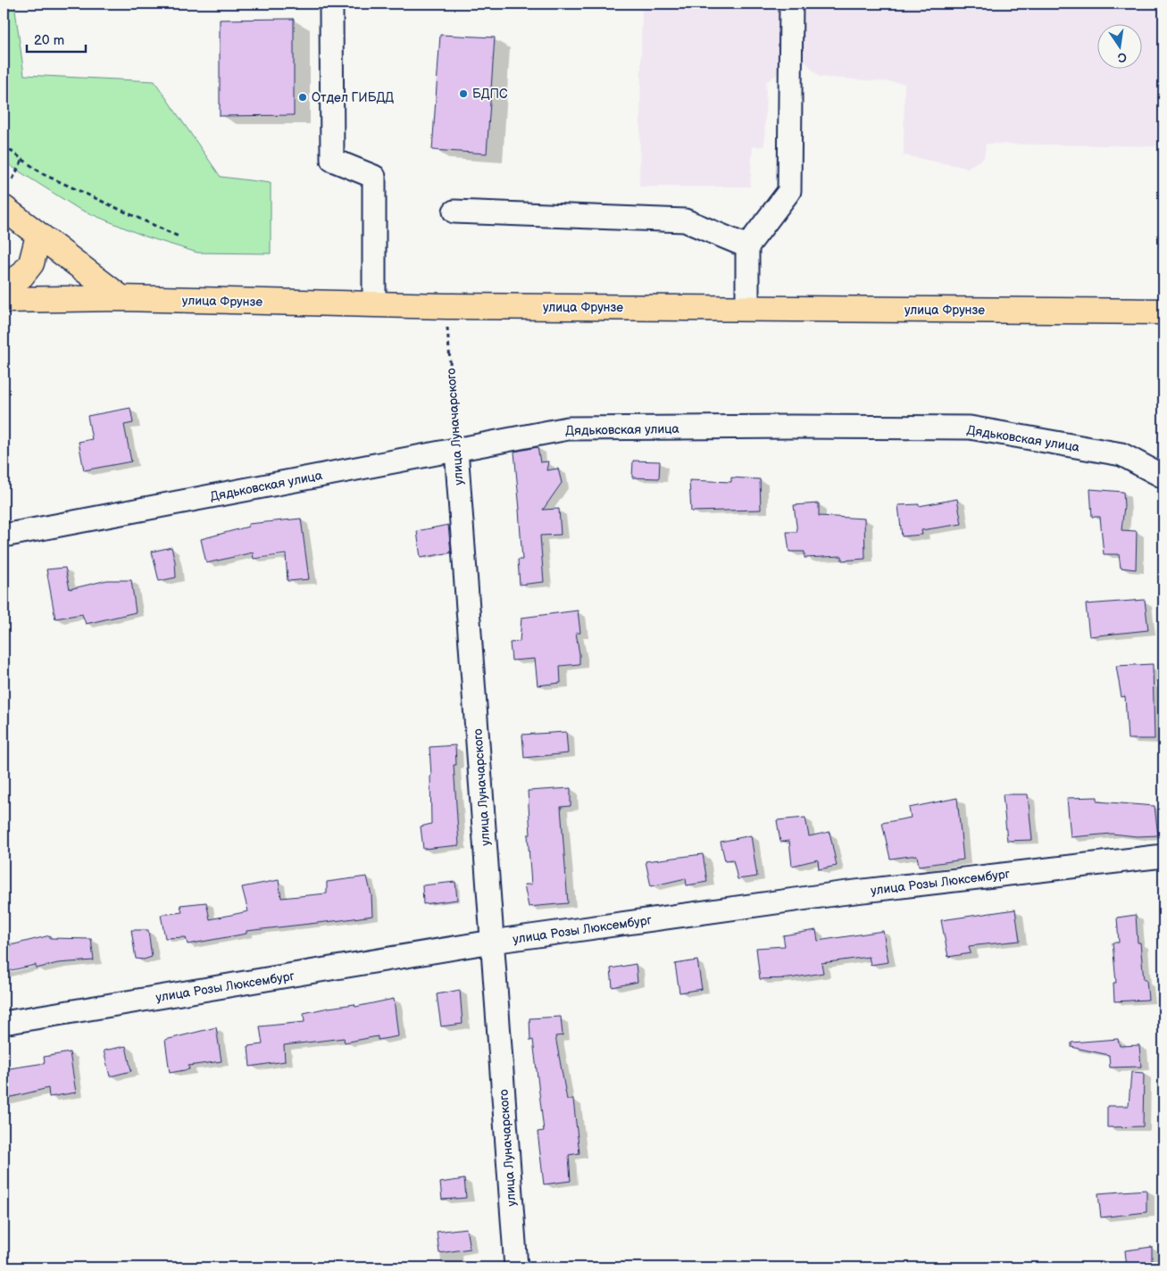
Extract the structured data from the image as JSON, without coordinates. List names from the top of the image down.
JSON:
{
  "streets": {
    "main road": ["улица Фрунзе"],
    "street": ["улица Луначарского", "Дядьковская улица", "улица Розы Люксембург"]
  },
  "crossings": [
    ["улица Фрунзе", "улица Луначарского"],
    ["улица Луначарского", "Дядьковская улица"],
    ["улица Луначарского", "улица Розы Люксембург"]
  ],
  "places": ["БДПС", "Отдел ГИБДД"],
  "scale_bar": "20 m",
  "north": "bottom"
}
